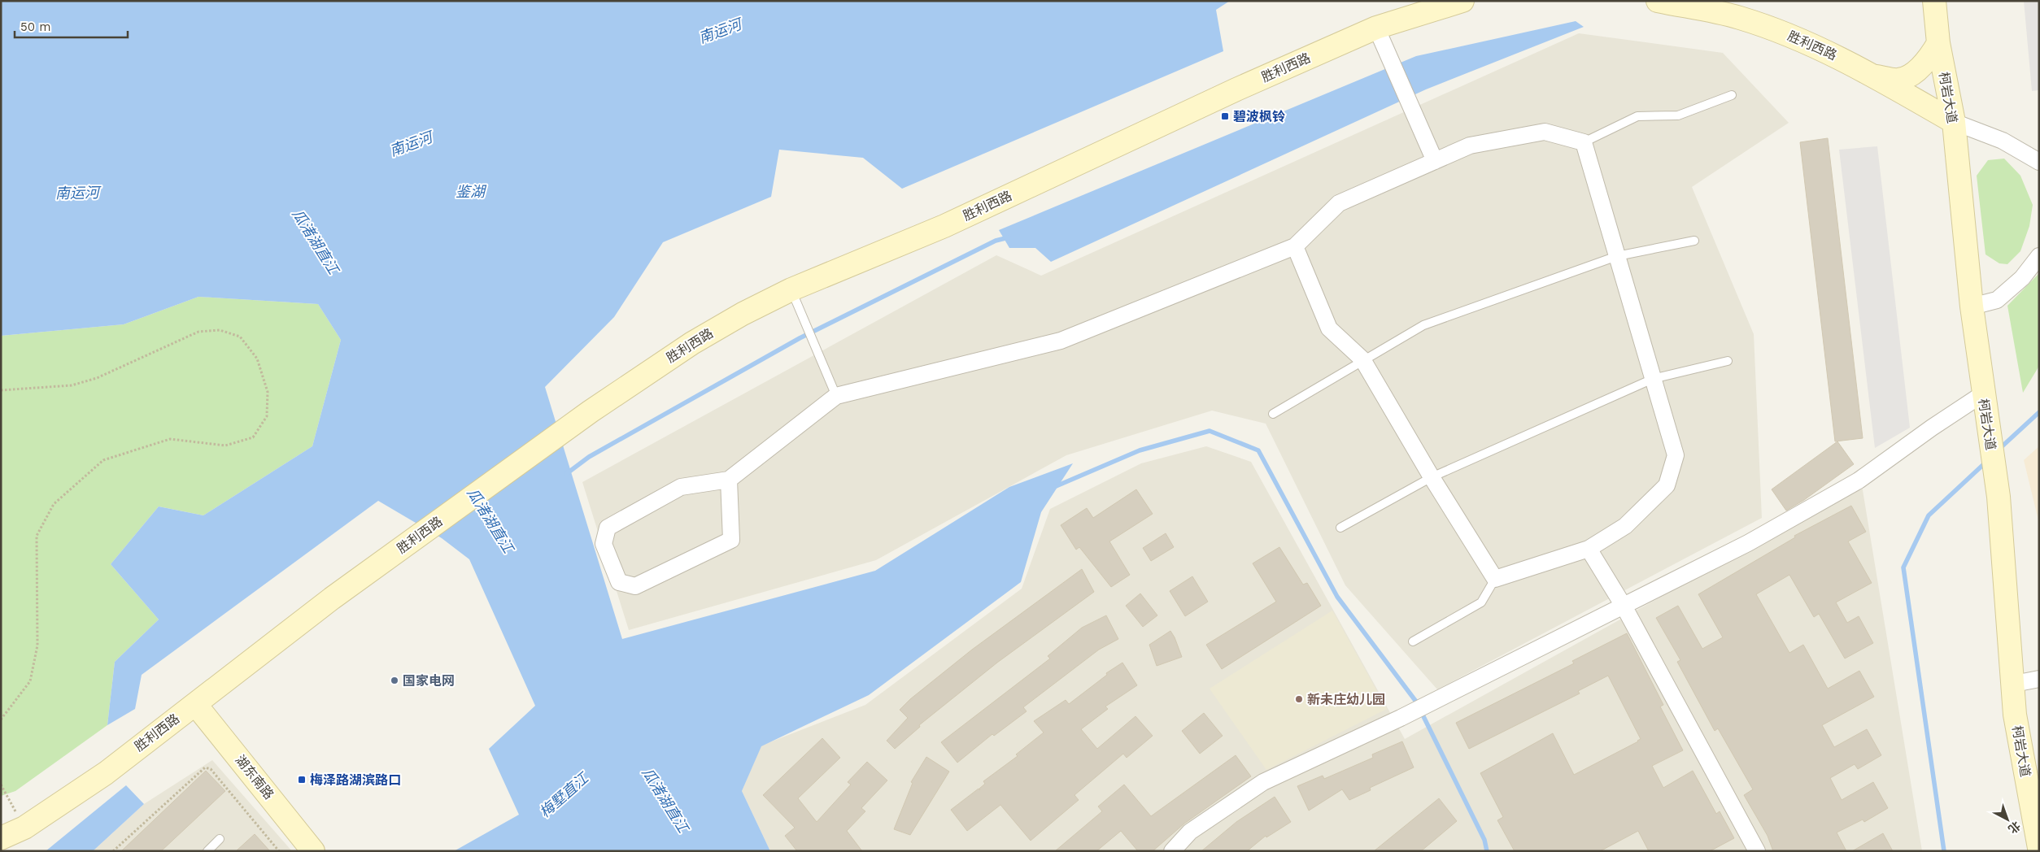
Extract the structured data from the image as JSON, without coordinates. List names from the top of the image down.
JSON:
{
  "streets": {
    "street": ["胜利西路", "柯岩大道", "湖东南路"]
  },
  "crossings": [
    ["胜利西路", "柯岩大道"],
    ["胜利西路", "湖东南路"]
  ],
  "water": [
    "南运河",
    "鉴湖",
    "瓜渚湖直江",
    "梅墅直江"
  ],
  "places": {
    "transit": ["碧波枫铃", "梅泽路湖滨路口"],
    "other": ["国家电网", "新未庄幼儿园"]
  },
  "scale_bar": "50 m",
  "north": "bottom right"
}
